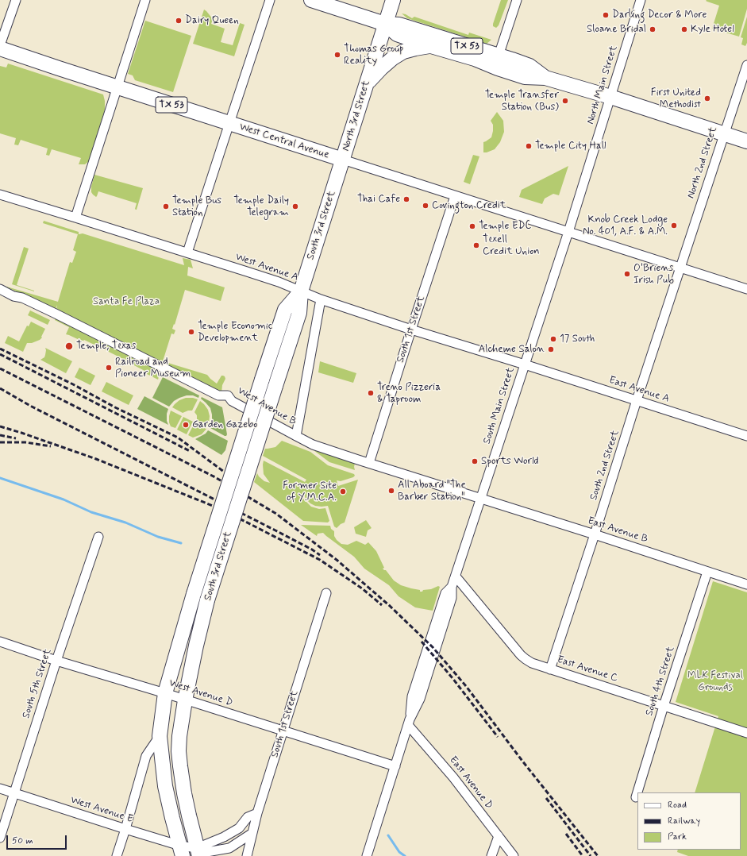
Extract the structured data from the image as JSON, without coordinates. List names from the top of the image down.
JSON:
{
  "streets": {
    "main road": [
      "TX 53",
      "North 3rd Street",
      "West Central Avenue",
      "South 3rd Street"
    ],
    "street": [
      "North Main Street",
      "North 2nd Street",
      "West Avenue A",
      "South 1st Street",
      "East Avenue A",
      "South Main Street",
      "West Avenue B",
      "South 2nd Street",
      "East Avenue B",
      "East Avenue C",
      "South 4th Street",
      "South 5th Street",
      "West Avenue D",
      "East Avenue D",
      "West Avenue E"
    ]
  },
  "crossings": [
    ["TX 53", "North Main Street"],
    ["TX 53", "North 3rd Street"],
    ["TX 53", "North 2nd Street"],
    ["North Main Street", "West Central Avenue"],
    ["North Main Street", "South Main Street"],
    ["North 3rd Street", "West Central Avenue"],
    ["North 3rd Street", "South 3rd Street"],
    ["West Central Avenue", "North 2nd Street"],
    ["West Central Avenue", "South 3rd Street"],
    ["West Central Avenue", "South 1st Street"],
    ["West Central Avenue", "South Main Street"],
    ["West Central Avenue", "South 2nd Street"],
    ["North 2nd Street", "South 2nd Street"],
    ["South 3rd Street", "West Avenue A"],
    ["South 3rd Street", "West Avenue D"],
    ["South 3rd Street", "West Avenue E"],
    ["West Avenue A", "South 1st Street"],
    ["West Avenue A", "East Avenue A"],
    ["West Avenue A", "South Main Street"],
    ["South 1st Street", "West Avenue B"],
    ["South 1st Street", "West Avenue D"],
    ["South 1st Street", "West Avenue E"],
    ["East Avenue A", "South Main Street"],
    ["East Avenue A", "South 2nd Street"],
    ["South Main Street", "West Avenue B"],
    ["South Main Street", "East Avenue B"],
    ["South Main Street", "East Avenue C"],
    ["South Main Street", "West Avenue D"],
    ["South Main Street", "East Avenue D"],
    ["West Avenue B", "East Avenue B"],
    ["South 2nd Street", "East Avenue B"],
    ["South 2nd Street", "East Avenue C"],
    ["East Avenue B", "South 4th Street"],
    ["East Avenue C", "South 4th Street"],
    ["South 5th Street", "West Avenue D"],
    ["South 5th Street", "West Avenue E"]
  ],
  "parks": ["Santa Fe Plaza", "MLK Festival Grounds"],
  "places": [
    "Darling Decor & More",
    "Dairy Queen",
    "Sloane Bridal",
    "Kyle Hotel",
    "Thomas Group Reality",
    "First United Methodist",
    "Temple Transfer Station (Bus)",
    "Temple City Hall",
    "Thai Cafe",
    "Covington Credit",
    "Temple Bus Station",
    "Temple Daily Telegram",
    "Knob Creek Lodge No. 401, A.F. & A.M.",
    "Temple EDC",
    "Texell Credit Union",
    "O'Briens Irish Pub",
    "Temple Economic Development",
    "17 South",
    "Temple, Texas",
    "Alcheme Salon",
    "Railroad and Pioneer Museum",
    "Treno Pizzeria & Taproom",
    "Garden Gazebo",
    "Sports World",
    "All Aboard \"The Barber Station\"",
    "Former Site of Y.M.C.A."
  ],
  "legend": ["Road", "Railway", "Park"],
  "scale_bar": "50 m"
}
